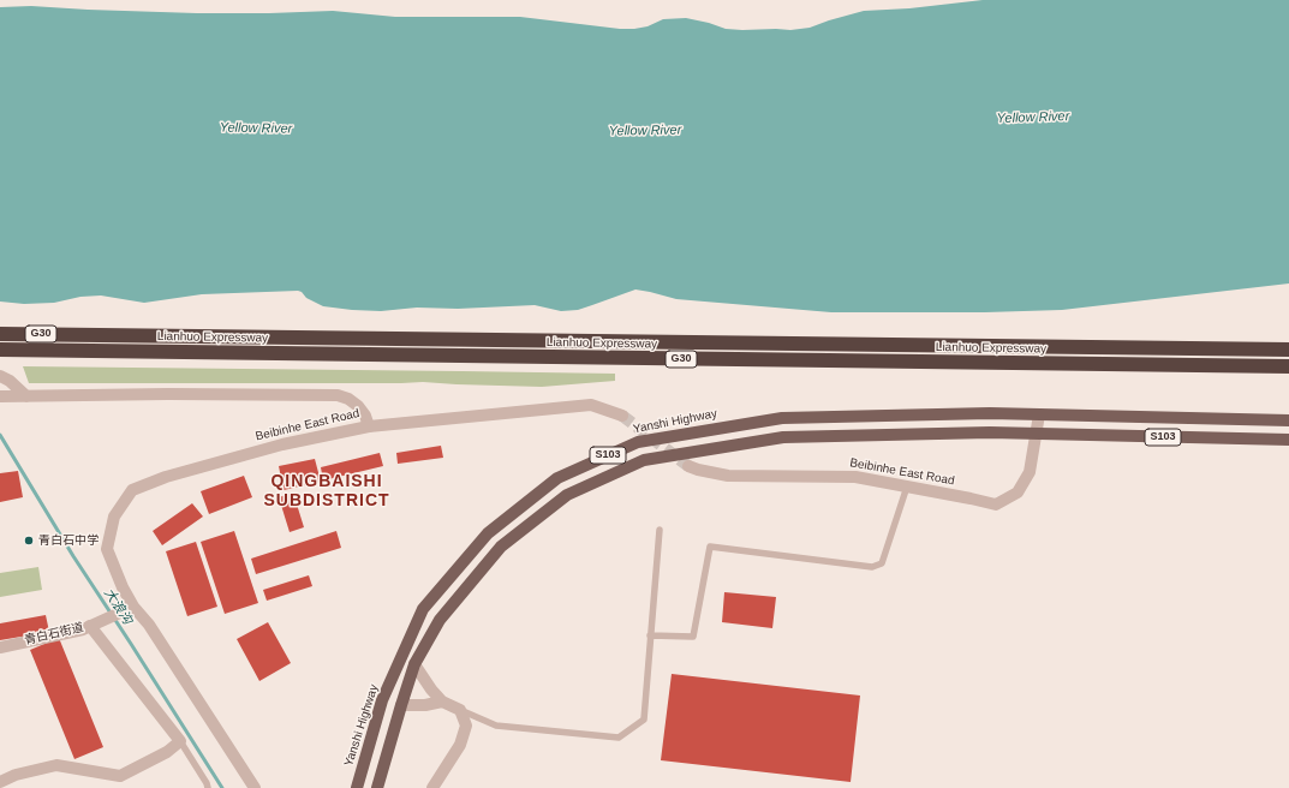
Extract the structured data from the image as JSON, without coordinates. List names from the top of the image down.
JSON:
{
  "streets": {
    "highway": ["G30", "Lianhuo Expressway"],
    "main road": ["Yanshi Highway", "S103"],
    "street": ["Beibinhe East Road", "青白石街道"]
  },
  "crossings": [
    ["Yanshi Highway", "Beibinhe East Road"],
    ["Yanshi Highway", "S103"],
    ["Beibinhe East Road", "S103"],
    ["Beibinhe East Road", "青白石街道"]
  ],
  "districts": ["QINGBAISHI SUBDISTRICT"],
  "water": ["Yellow River", "大浪沟"],
  "places": ["青白石中学"]
}
